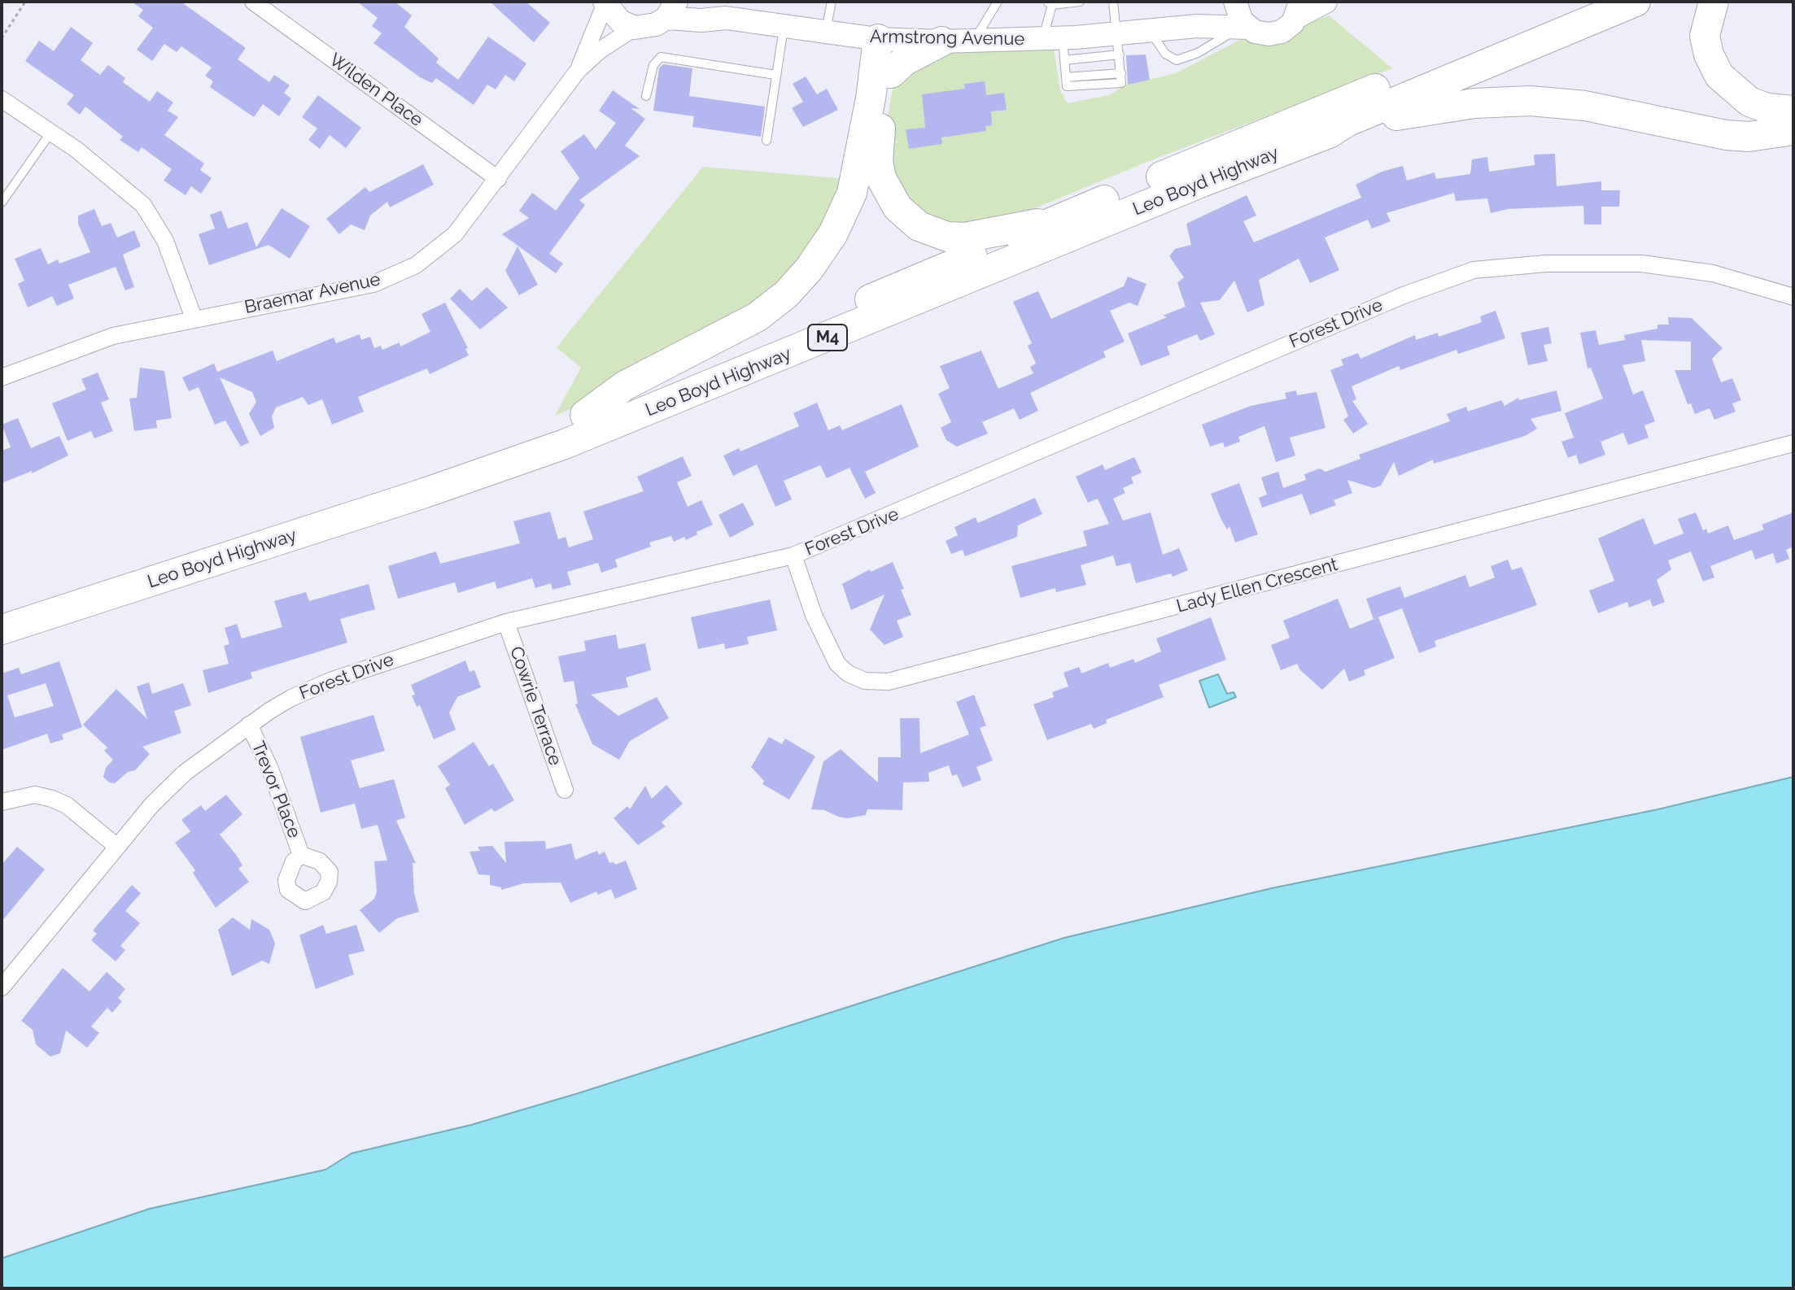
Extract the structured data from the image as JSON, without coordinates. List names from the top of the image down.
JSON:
{
  "streets": {
    "highway": ["Leo Boyd Highway", "M4"],
    "street": [
      "Armstrong Avenue",
      "Wilden Place",
      "Braemar Avenue",
      "Forest Drive",
      "Lady Ellen Crescent",
      "Cowrie Terrace",
      "Trevor Place"
    ]
  },
  "crossings": [
    ["Wilden Place", "Braemar Avenue"],
    ["Forest Drive", "Lady Ellen Crescent"],
    ["Forest Drive", "Cowrie Terrace"],
    ["Forest Drive", "Trevor Place"]
  ]
}
